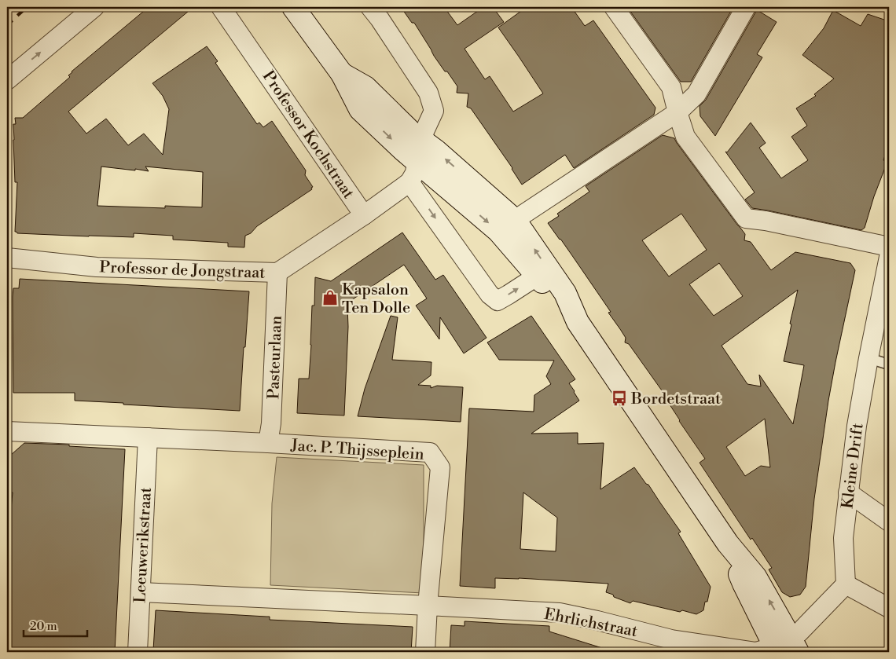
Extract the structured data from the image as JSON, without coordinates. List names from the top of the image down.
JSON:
{
  "streets": {
    "street": [
      "Professor Kochstraat",
      "Professor de Jongstraat",
      "Pasteurlaan",
      "Jac. P. Thijsseplein",
      "Kleine Drift",
      "Leeuwerikstraat",
      "Ehrlichstraat"
    ]
  },
  "crossings": [
    ["Professor Kochstraat", "Professor de Jongstraat"],
    ["Professor de Jongstraat", "Pasteurlaan"],
    ["Pasteurlaan", "Jac. P. Thijsseplein"],
    ["Jac. P. Thijsseplein", "Leeuwerikstraat"],
    ["Jac. P. Thijsseplein", "Ehrlichstraat"]
  ],
  "places": {
    "shop": ["Kapsalon Ten Dolle"],
    "bus stop": ["Bordetstraat"]
  },
  "scale_bar": "20 m"
}
